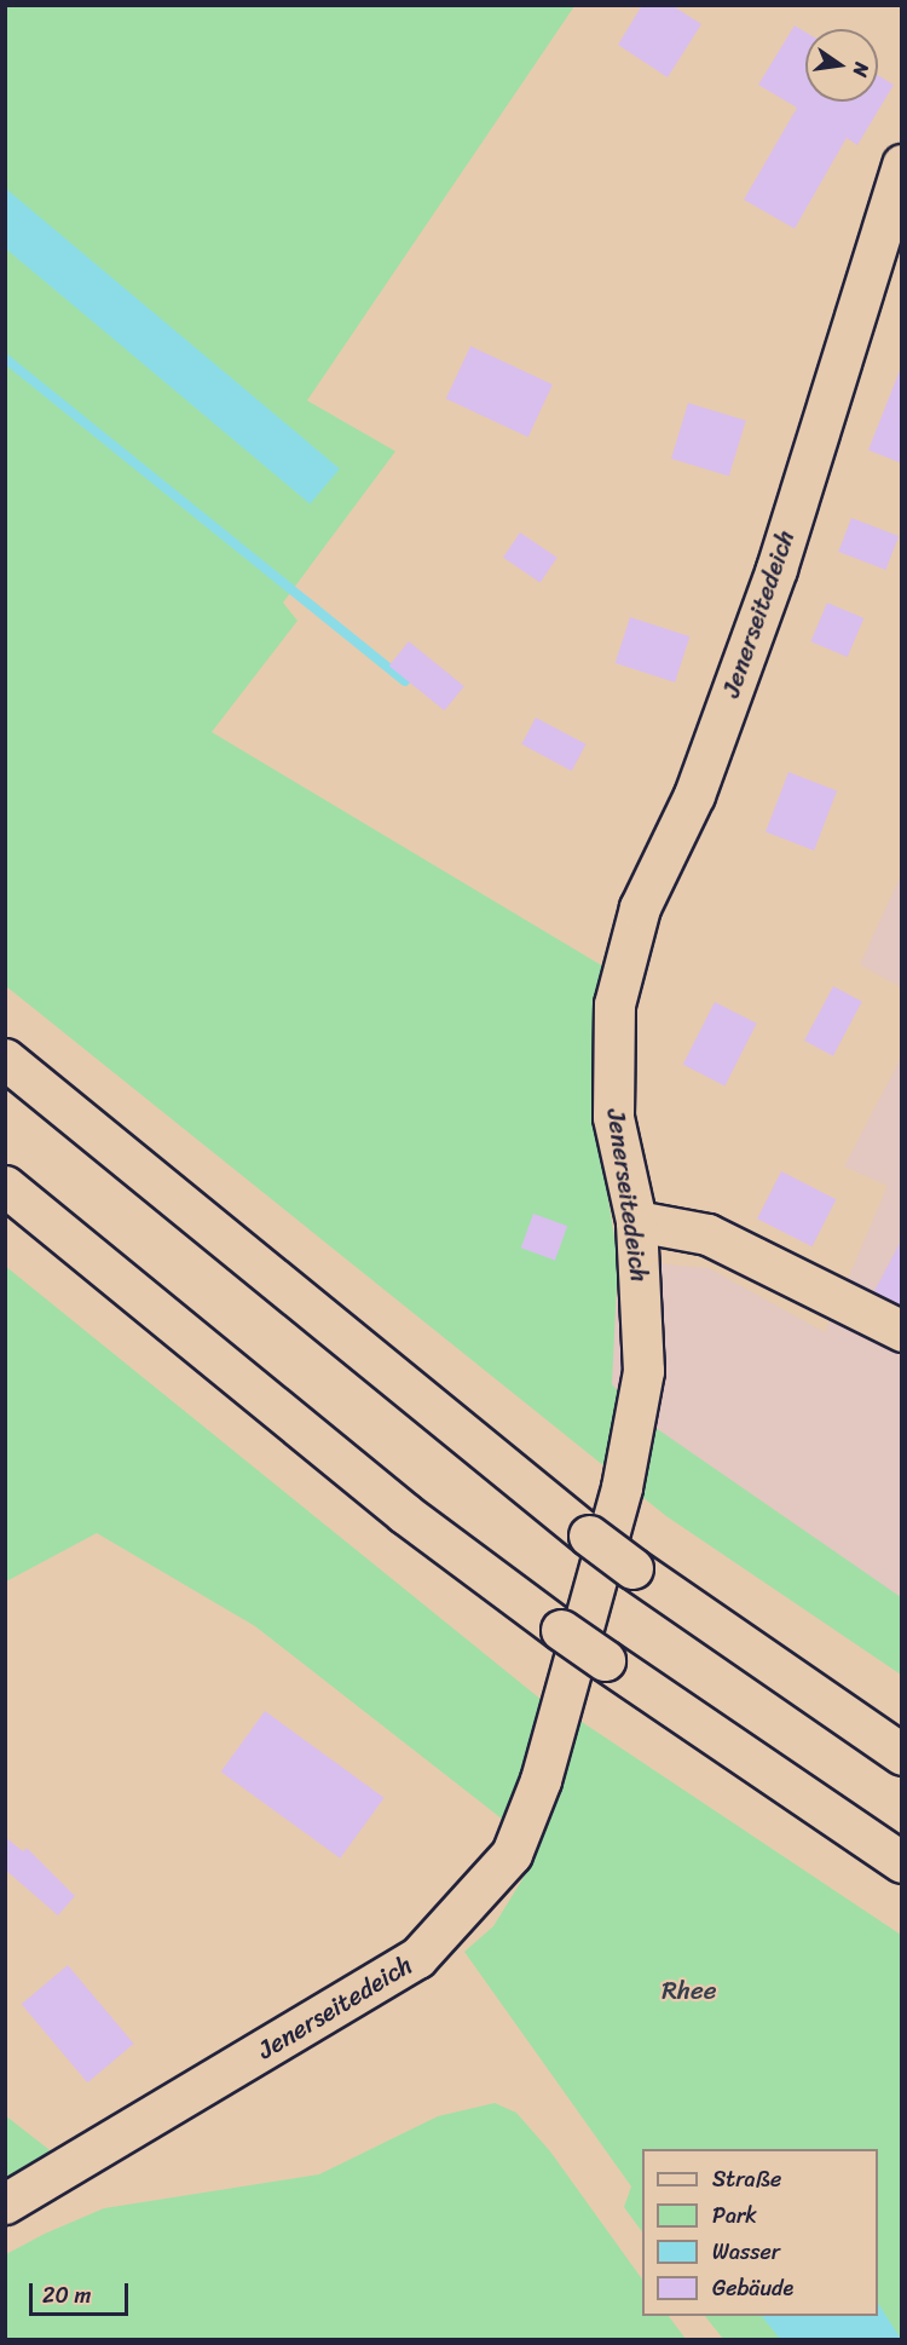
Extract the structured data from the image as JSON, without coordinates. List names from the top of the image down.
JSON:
{
  "streets": {
    "main road": ["Jenerseitedeich"]
  },
  "parks": ["Rhee"],
  "legend": [
    "Straße",
    "Park",
    "Wasser",
    "Gebäude"
  ],
  "scale_bar": "20 m",
  "north": "right"
}
